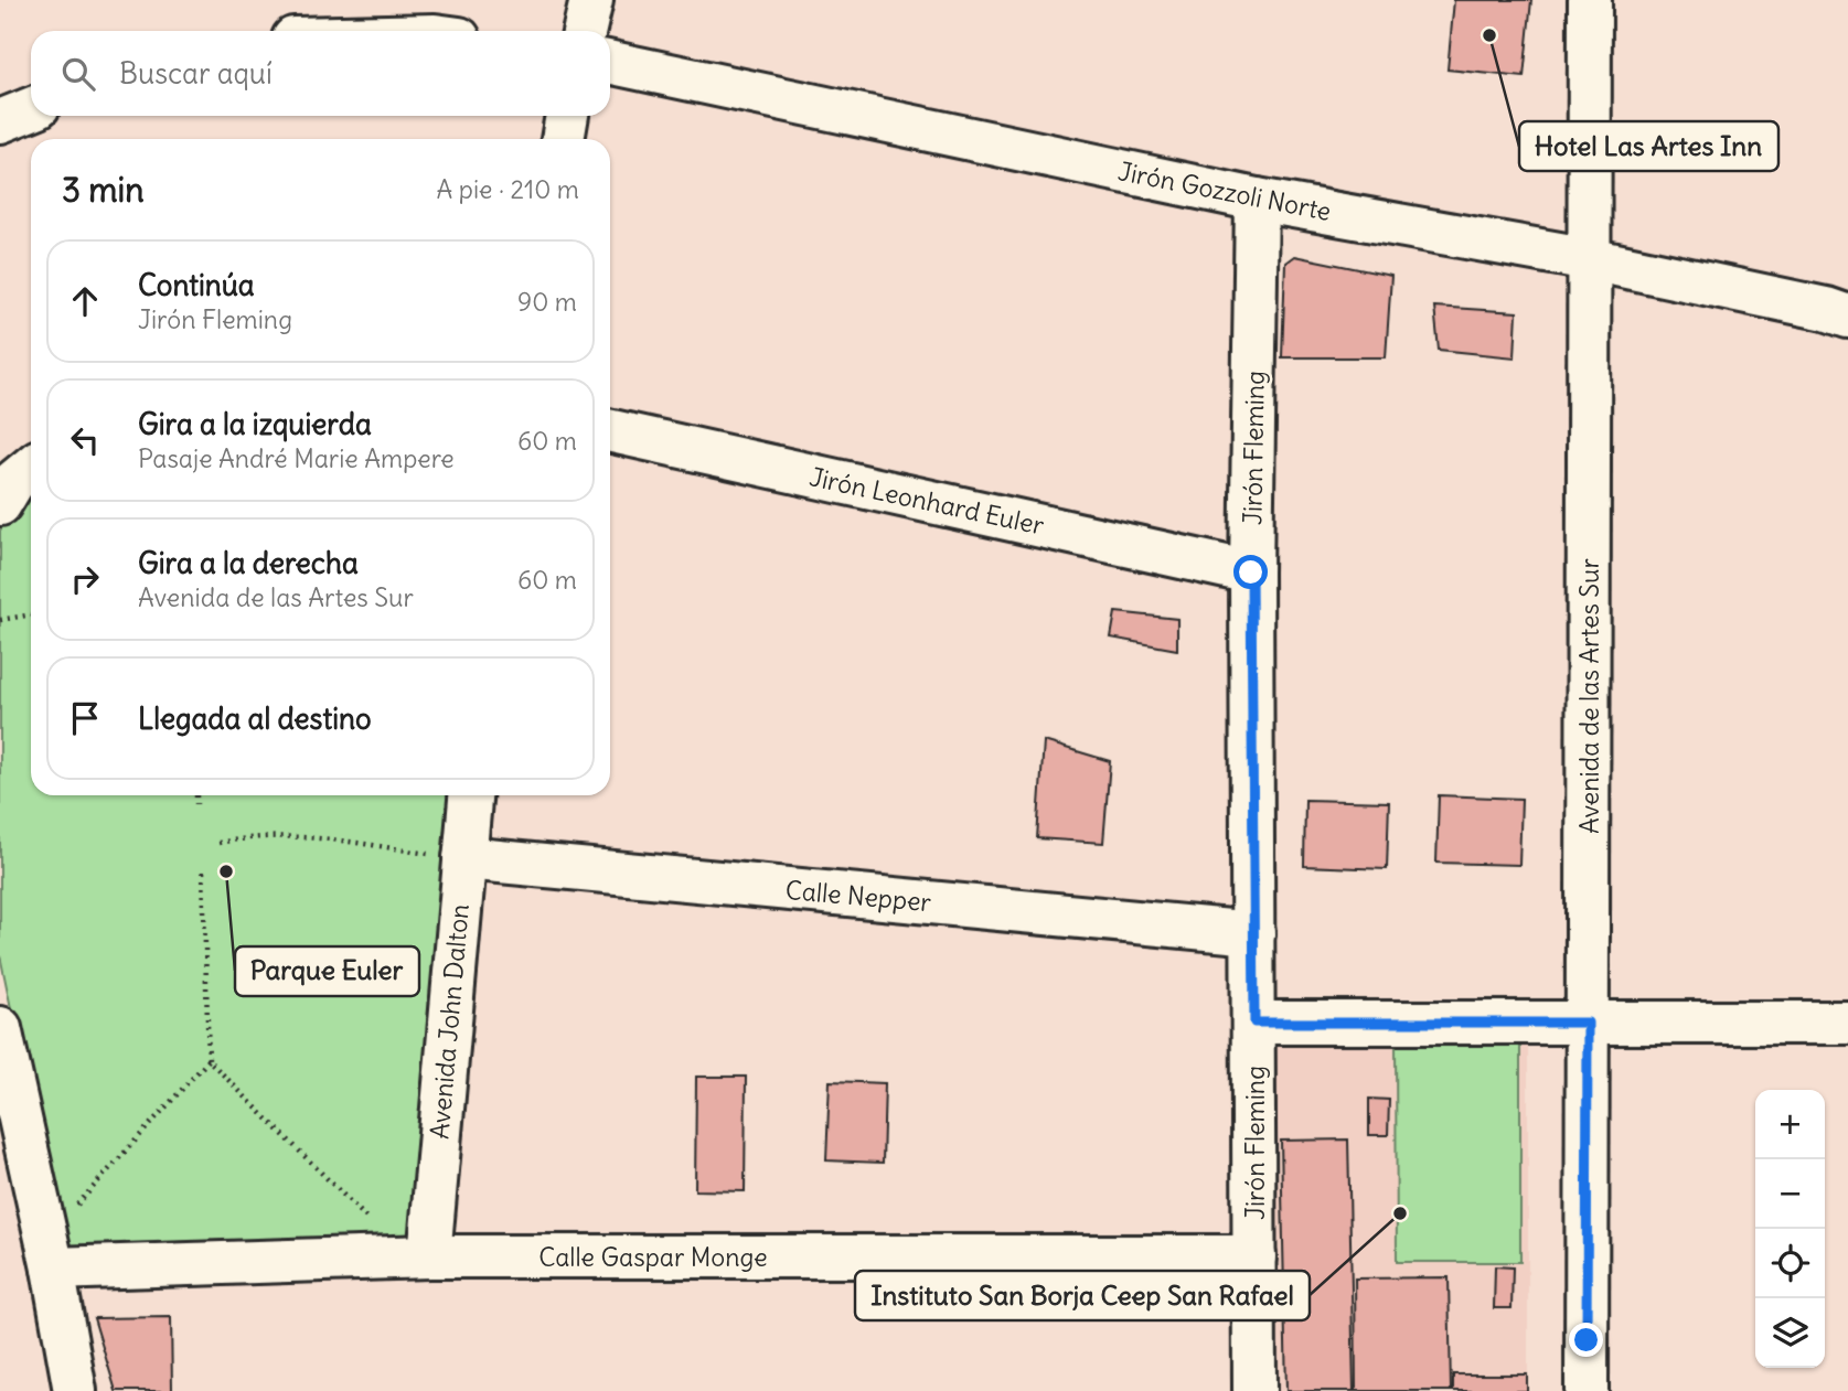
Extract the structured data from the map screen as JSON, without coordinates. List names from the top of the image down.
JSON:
{
  "streets": {
    "street": [
      "Jirón Gozzoli Norte",
      "Jirón Fleming",
      "Jirón Leonhard Euler",
      "Avenida de las Artes Sur",
      "Calle Nepper",
      "Avenida John Dalton",
      "Calle Gaspar Monge"
    ]
  },
  "crossings": [
    ["Jirón Gozzoli Norte", "Jirón Fleming"],
    ["Jirón Gozzoli Norte", "Avenida de las Artes Sur"],
    ["Jirón Fleming", "Jirón Leonhard Euler"],
    ["Jirón Fleming", "Calle Nepper"],
    ["Jirón Fleming", "Calle Gaspar Monge"],
    ["Calle Nepper", "Avenida John Dalton"],
    ["Avenida John Dalton", "Calle Gaspar Monge"]
  ],
  "places": ["Hotel Las Artes Inn", "Parque Euler", "Instituto San Borja Ceep San Rafael"],
  "page": {
    "search": "Buscar aquí",
    "heading": ["3 min", "A pie · 210 m"],
    "list": [
      ["Continúa", "Jirón Fleming", "90 m"],
      ["Gira a la izquierda", "Pasaje André Marie Ampere", "60 m"],
      ["Gira a la derecha", "Avenida de las Artes Sur", "60 m"],
      "Llegada al destino"
    ],
    "map_buttons": ["+", "−"]
  }
}
